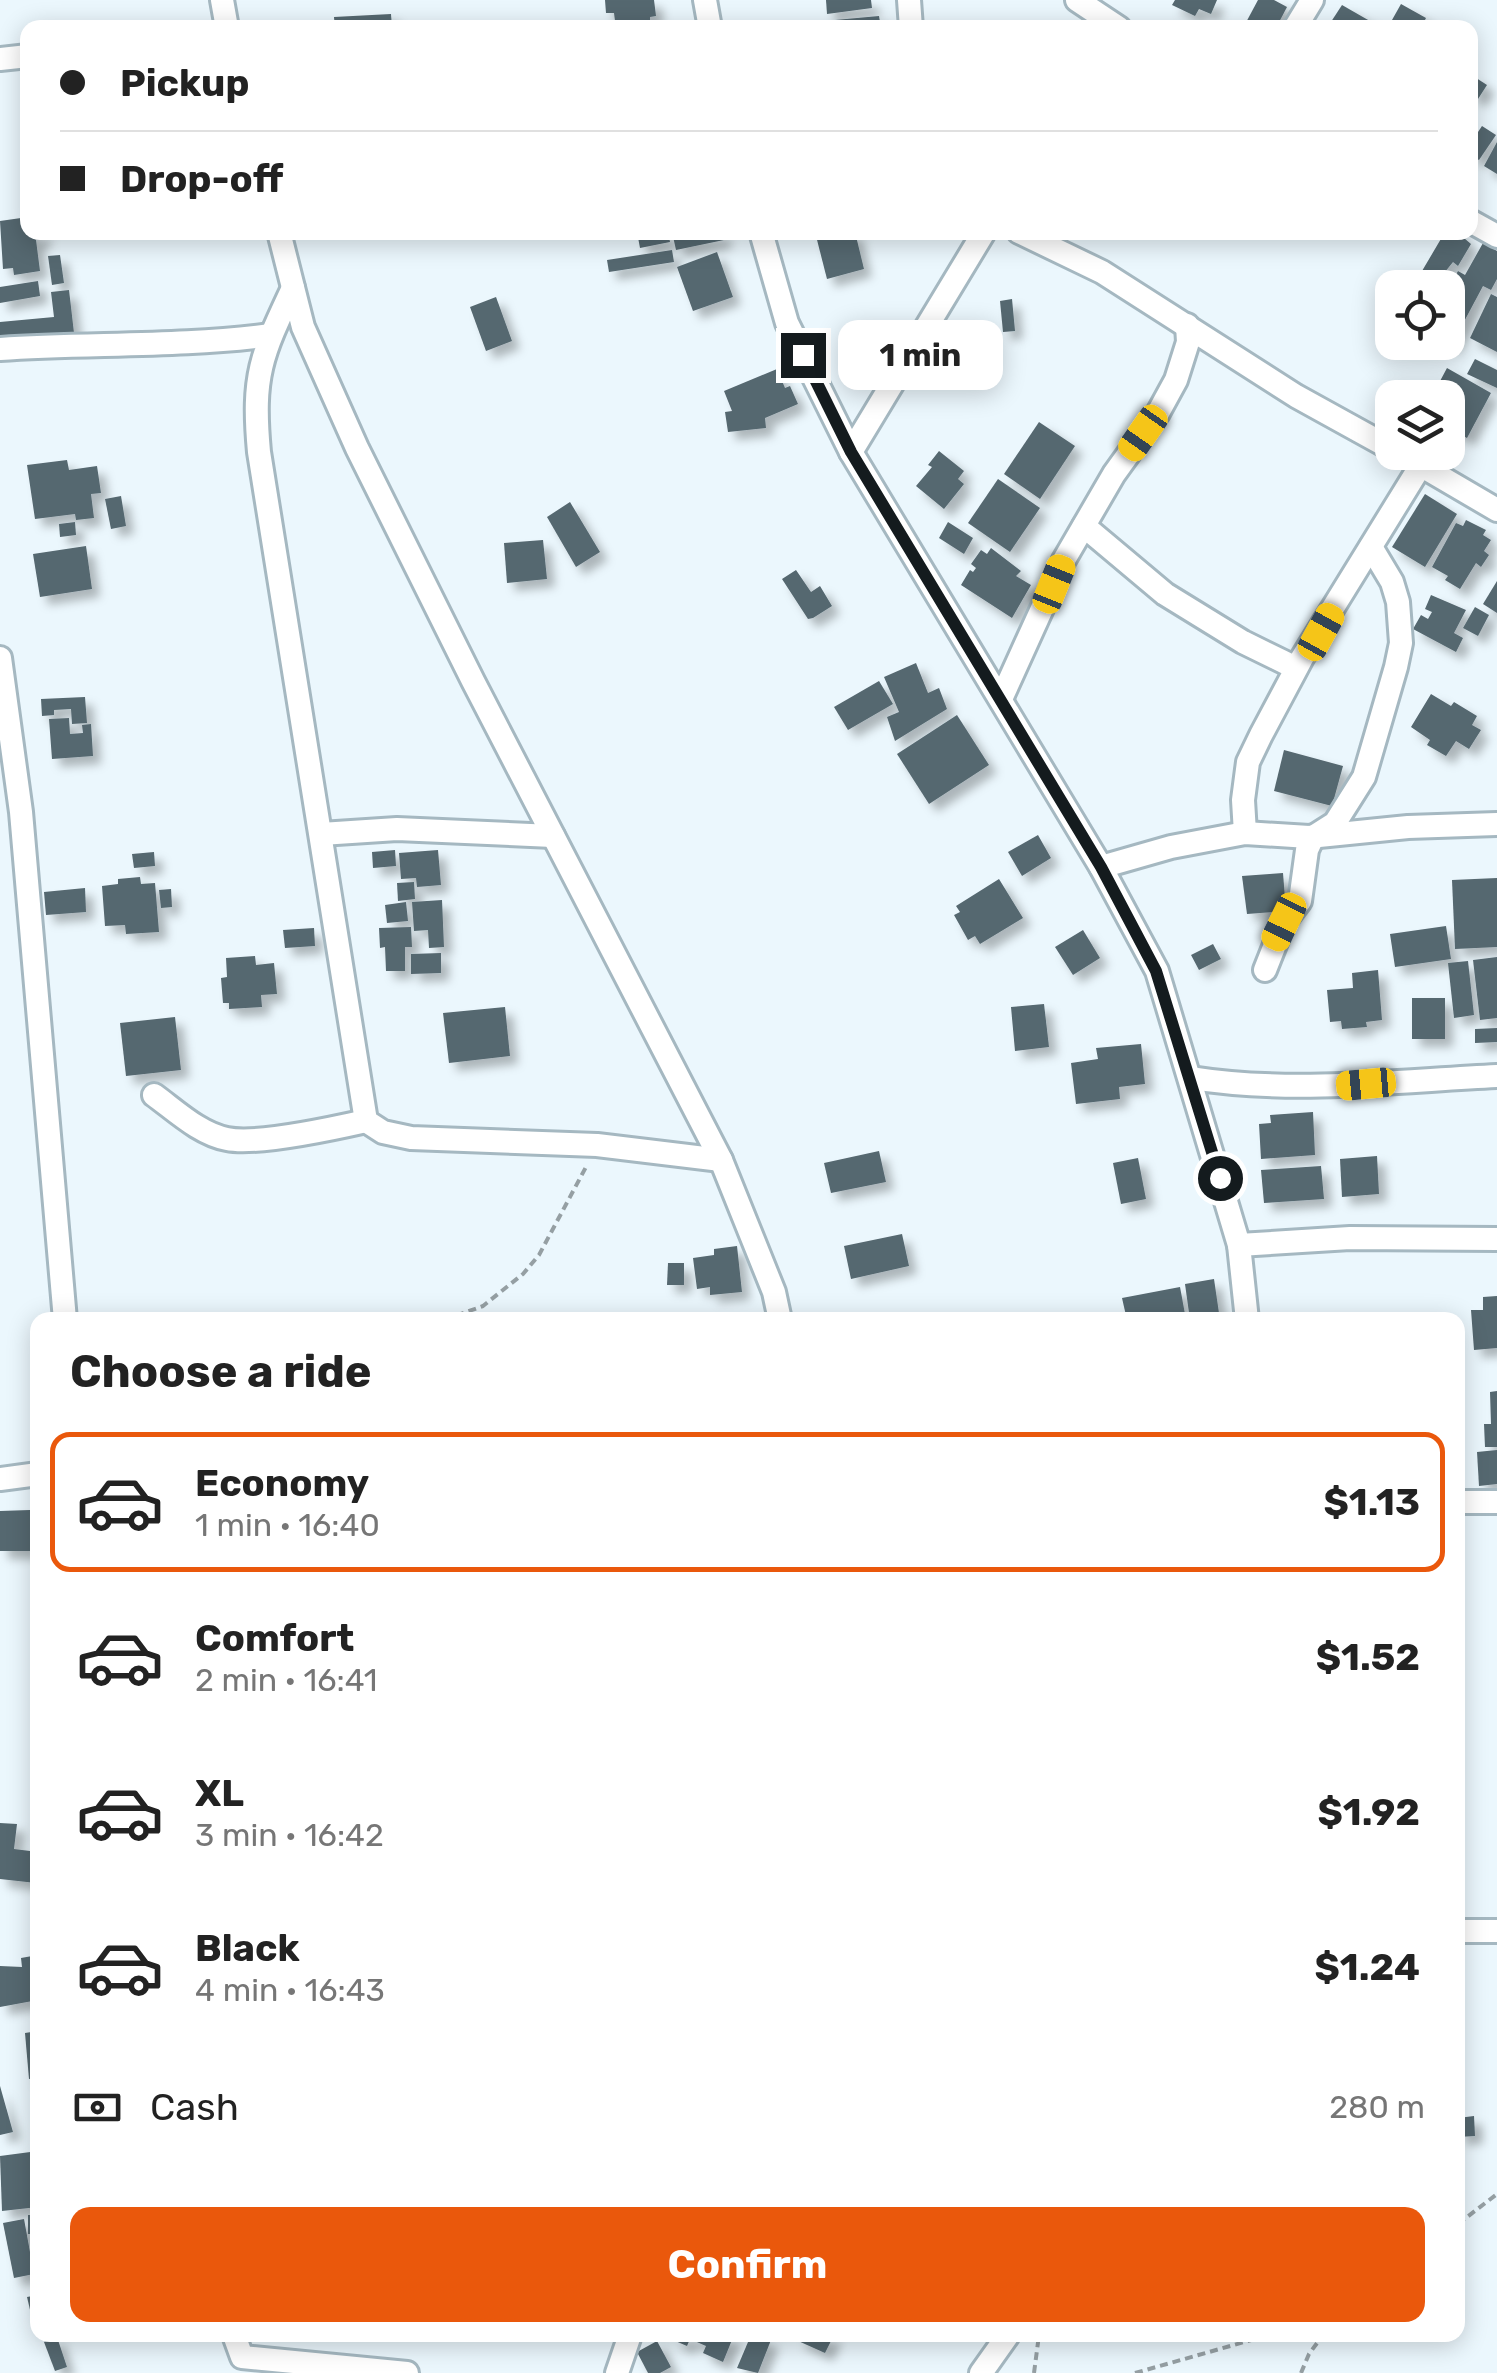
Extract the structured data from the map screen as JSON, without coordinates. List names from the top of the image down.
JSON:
{
  "page": {
    "banner": ["Pickup", "Drop-off"],
    "bubble": "1 min",
    "heading": "Choose a ride",
    "list": [
      {
        "name": "Economy",
        "note": "1 min · 16:40",
        "value": "$1.13"
      },
      {
        "name": "Comfort",
        "note": "2 min · 16:41",
        "value": "$1.52"
      },
      {
        "name": "XL",
        "note": "3 min · 16:42",
        "value": "$1.92"
      },
      {
        "name": "Black",
        "note": "4 min · 16:43",
        "value": "$1.24"
      }
    ],
    "pay": ["Cash", "280 m"],
    "buttons": "Confirm"
  }
}
